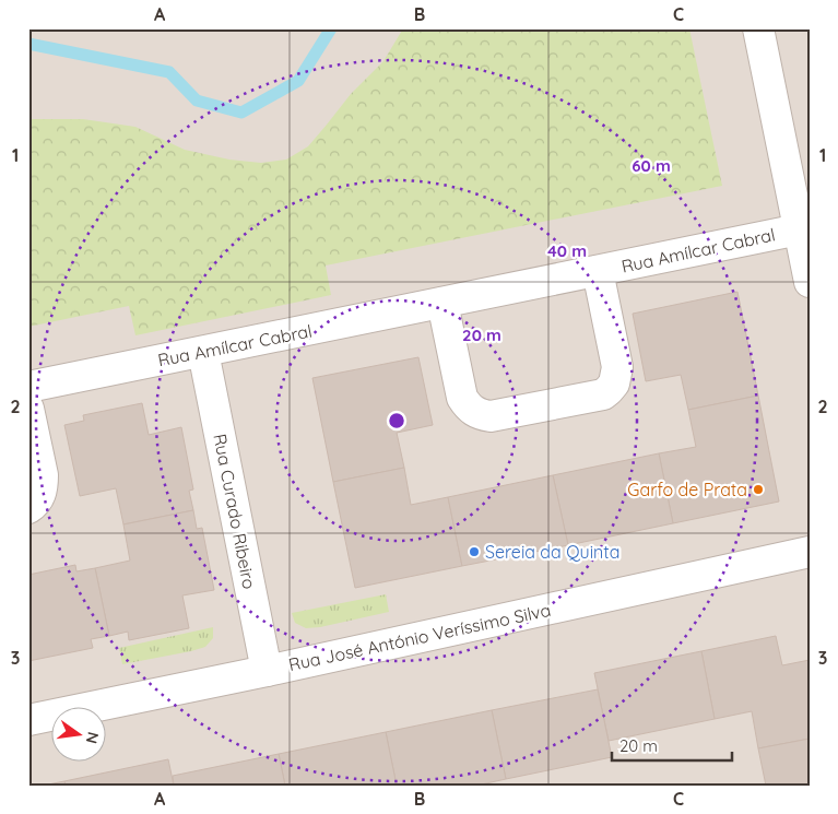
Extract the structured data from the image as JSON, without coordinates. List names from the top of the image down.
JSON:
{
  "streets": {
    "street": ["Rua Amílcar Cabral", "Rua Curado Ribeiro", "Rua José António Veríssimo Silva"]
  },
  "crossings": [
    ["Rua Amílcar Cabral", "Rua Curado Ribeiro"],
    ["Rua Curado Ribeiro", "Rua José António Veríssimo Silva"]
  ],
  "places": ["Garfo de Prata", "Sereia da Quinta"],
  "scale_bar": "20 m",
  "north": "right",
  "grid": {
    "columns": ["A", "B", "C"],
    "rows": ["1", "2", "3"]
  },
  "rings": ["60 m", "40 m", "20 m"]
}
